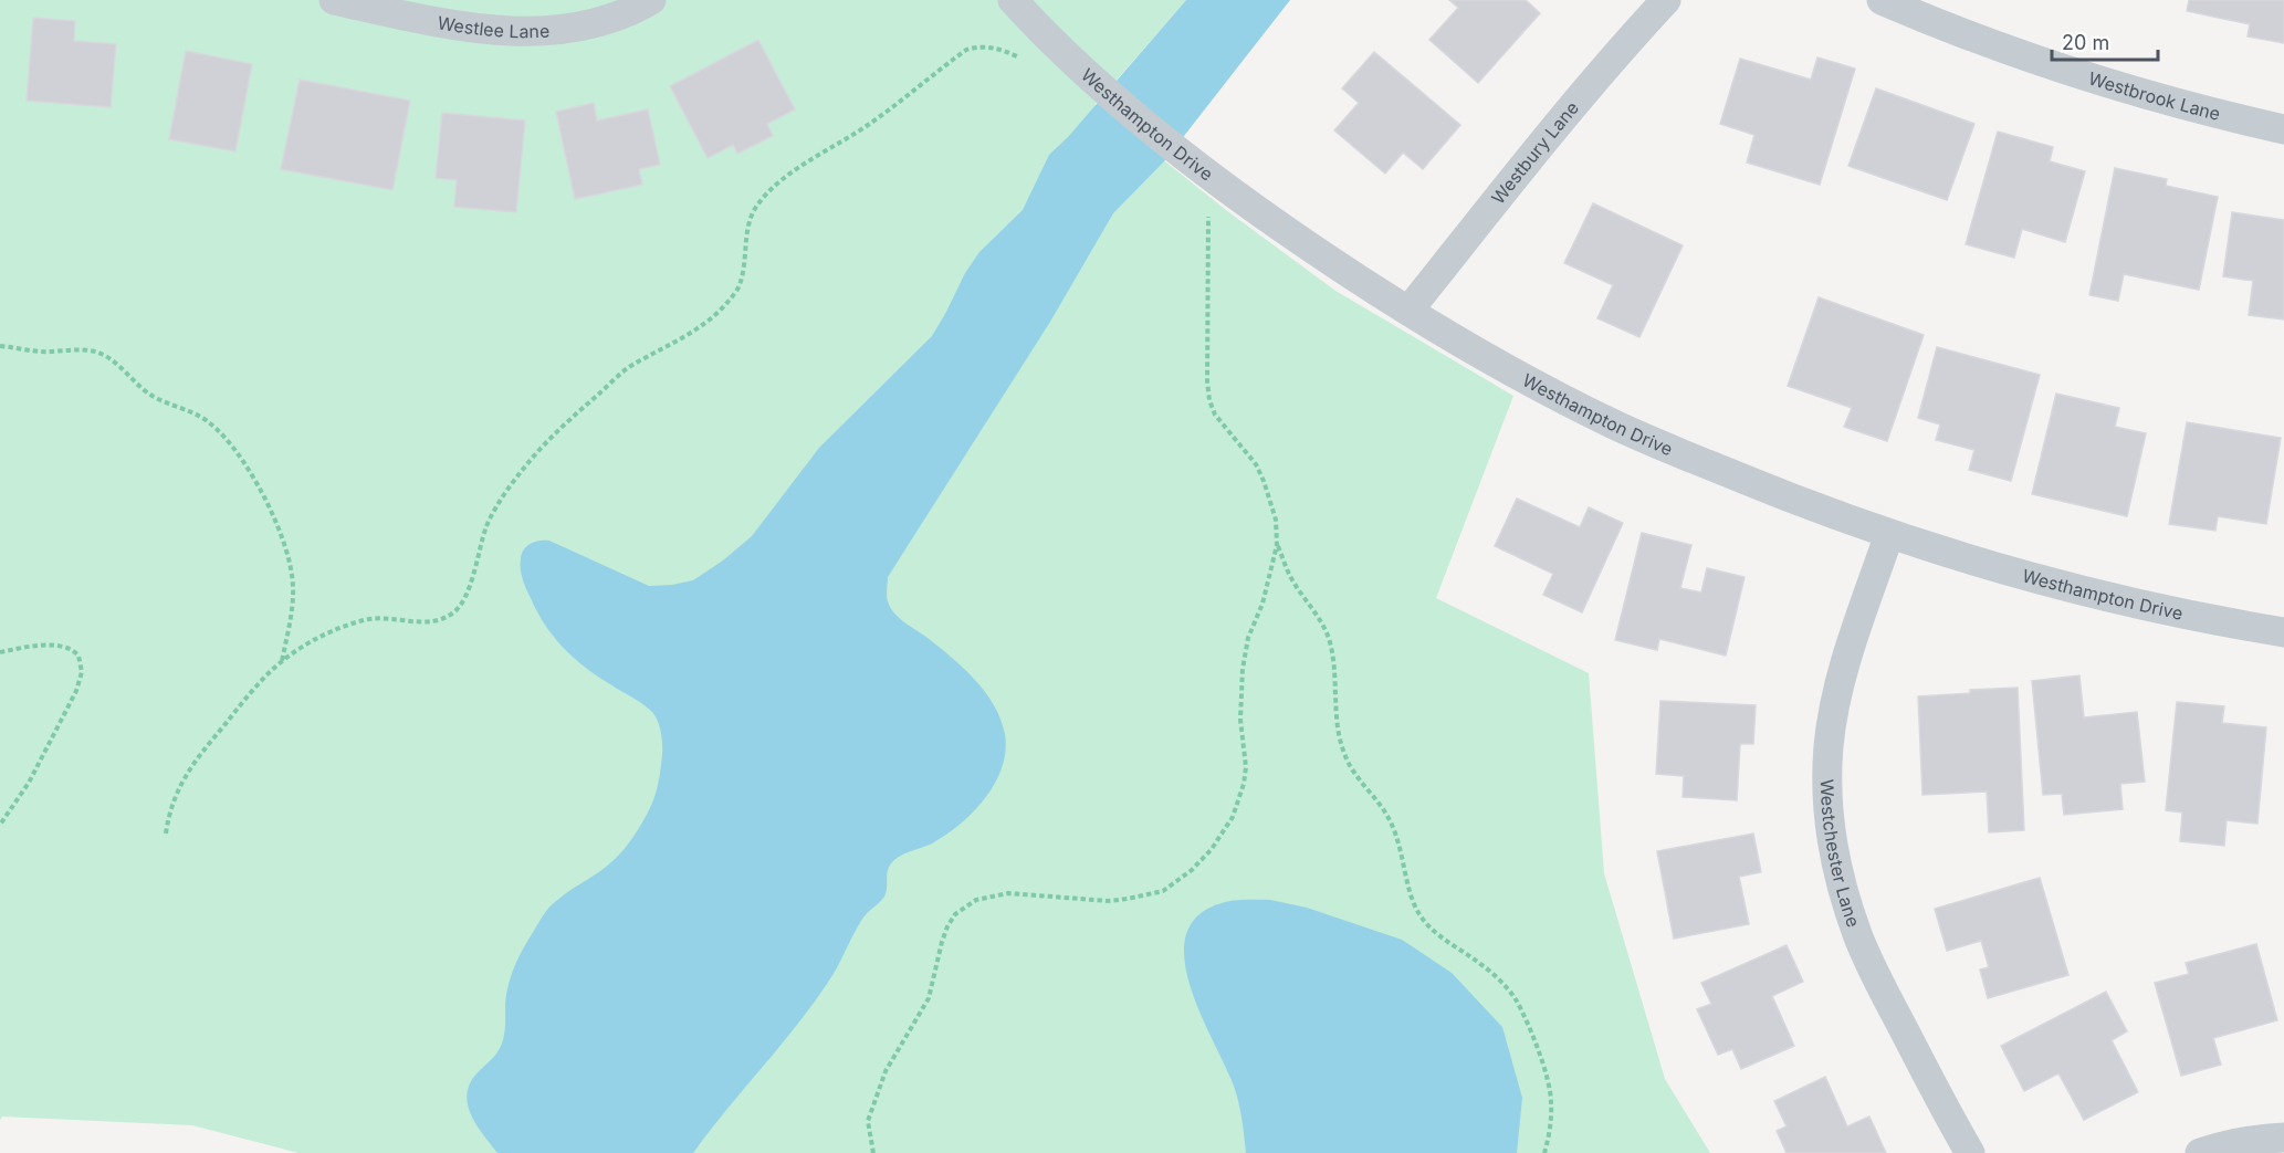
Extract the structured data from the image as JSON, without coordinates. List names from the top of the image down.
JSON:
{
  "streets": {
    "street": [
      "Westlee Lane",
      "Westbrook Lane",
      "Westhampton Drive",
      "Westbury Lane",
      "Westchester Lane"
    ]
  },
  "crossings": [
    ["Westhampton Drive", "Westbury Lane"],
    ["Westhampton Drive", "Westchester Lane"]
  ],
  "scale_bar": "20 m"
}
